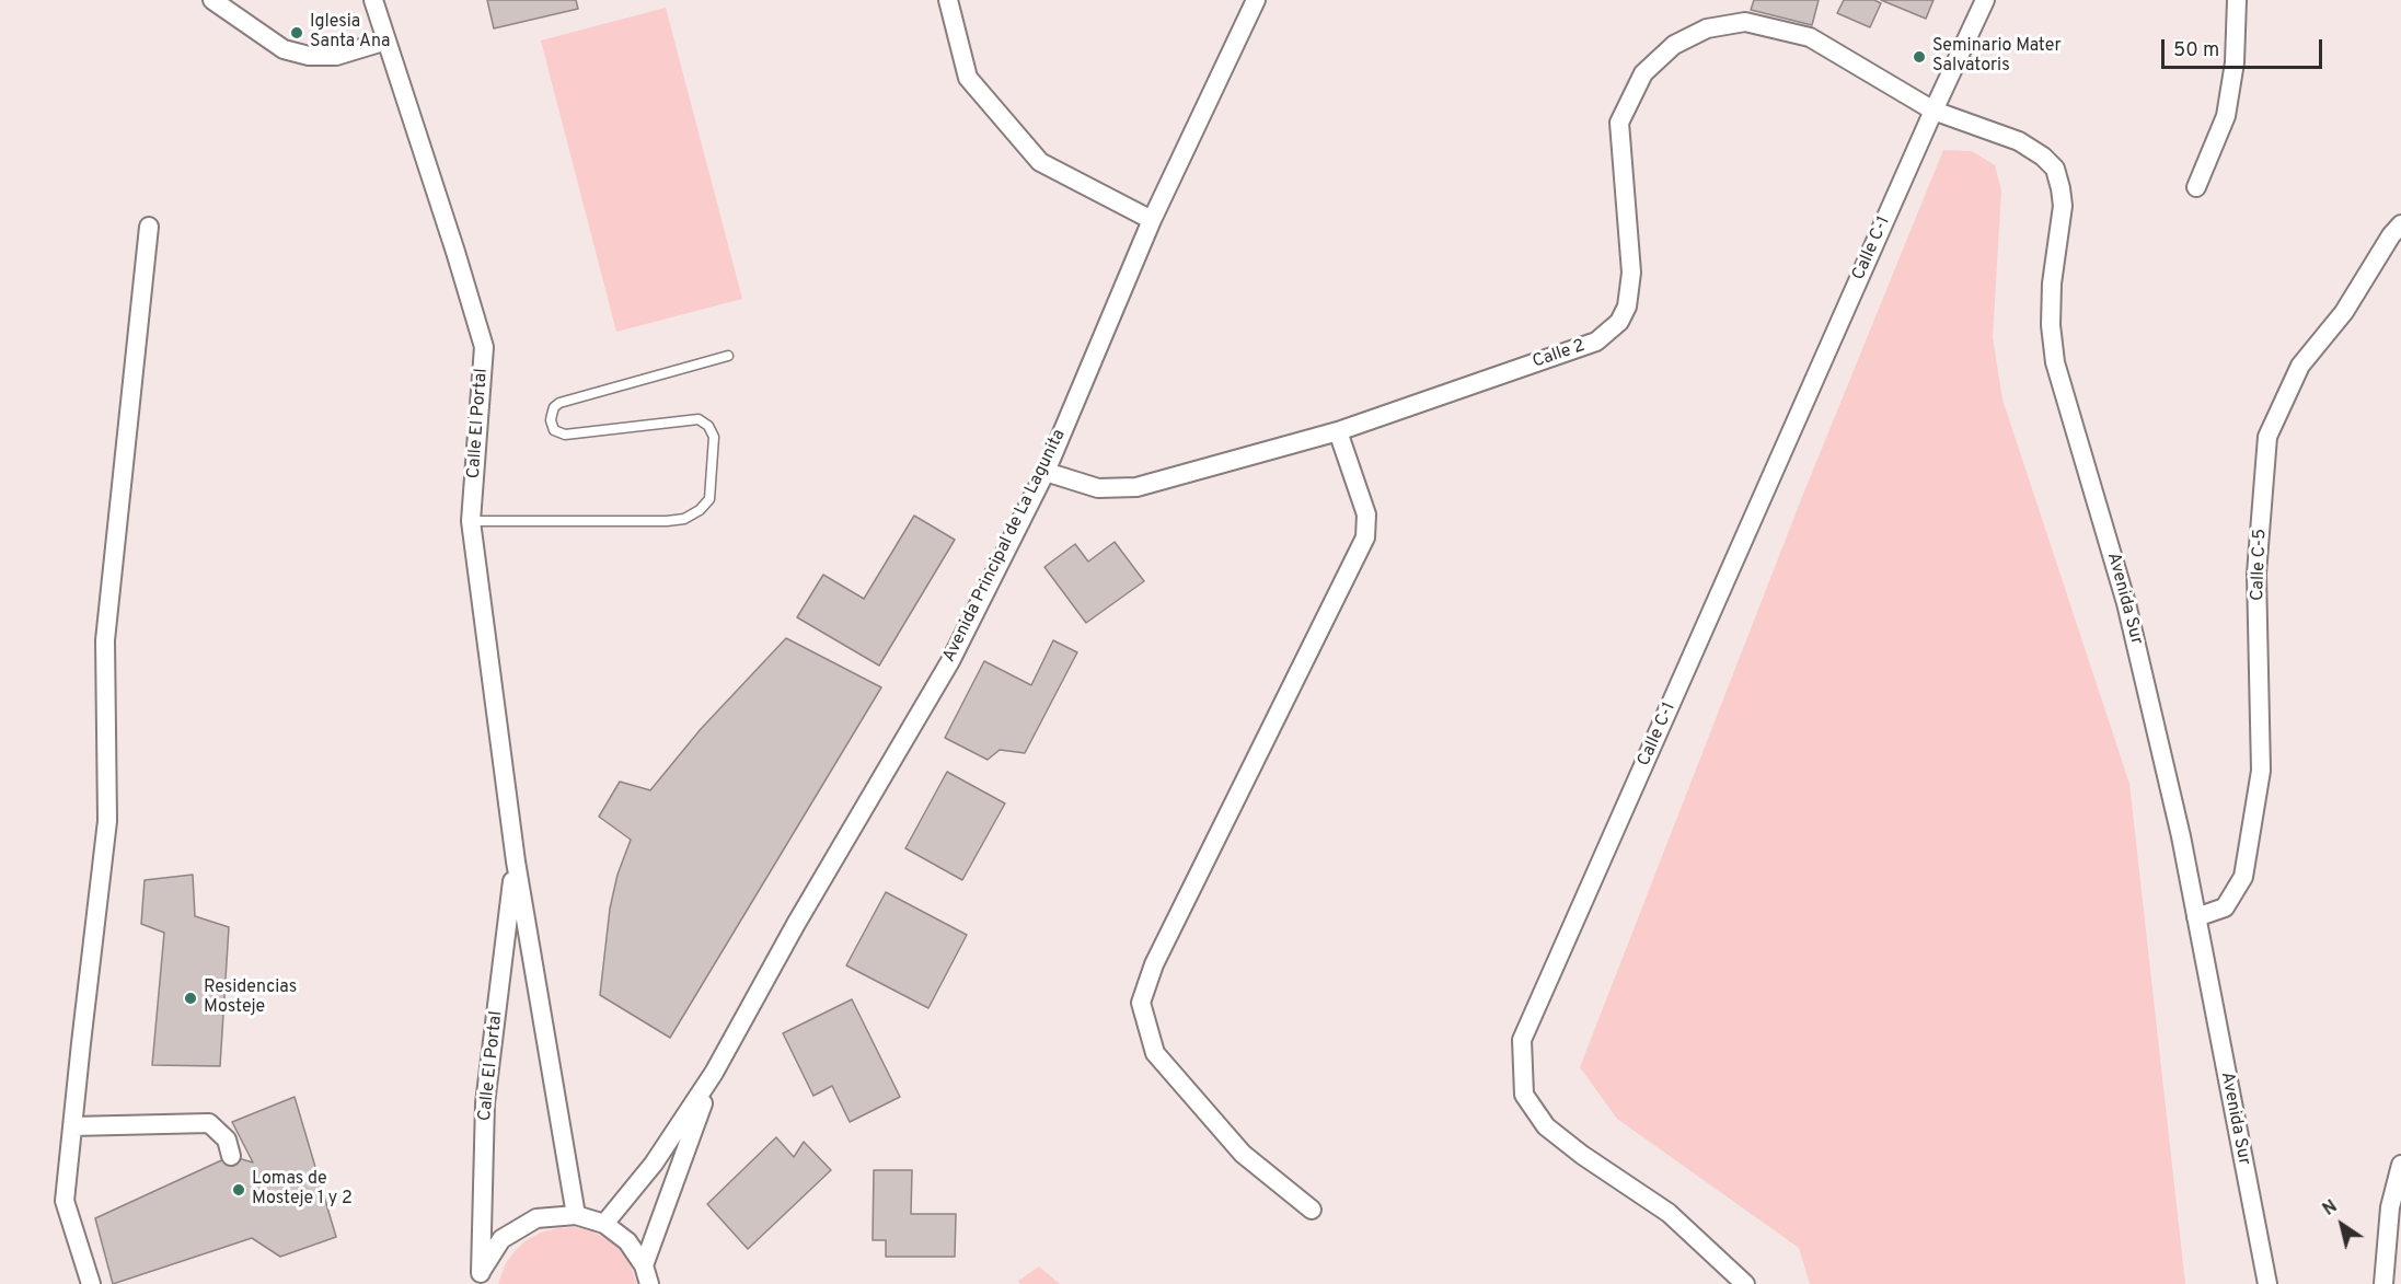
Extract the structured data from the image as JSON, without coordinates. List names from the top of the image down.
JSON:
{
  "streets": {
    "street": [
      "Calle C-1",
      "Calle 2",
      "Calle El Portal",
      "Avenida Principal de La Lagunita",
      "Calle C-5",
      "Avenida Sur"
    ]
  },
  "crossings": [
    ["Calle C-1", "Calle 2"],
    ["Calle C-1", "Avenida Sur"],
    ["Calle 2", "Avenida Principal de La Lagunita"],
    ["Calle 2", "Avenida Sur"],
    ["Calle C-5", "Avenida Sur"]
  ],
  "places": [
    "Iglesia Santa Ana",
    "Seminario Mater Salvatoris",
    "Residencias Mosteje",
    "Lomas de Mosteje 1 y 2"
  ],
  "scale_bar": "50 m",
  "north": "top left"
}
